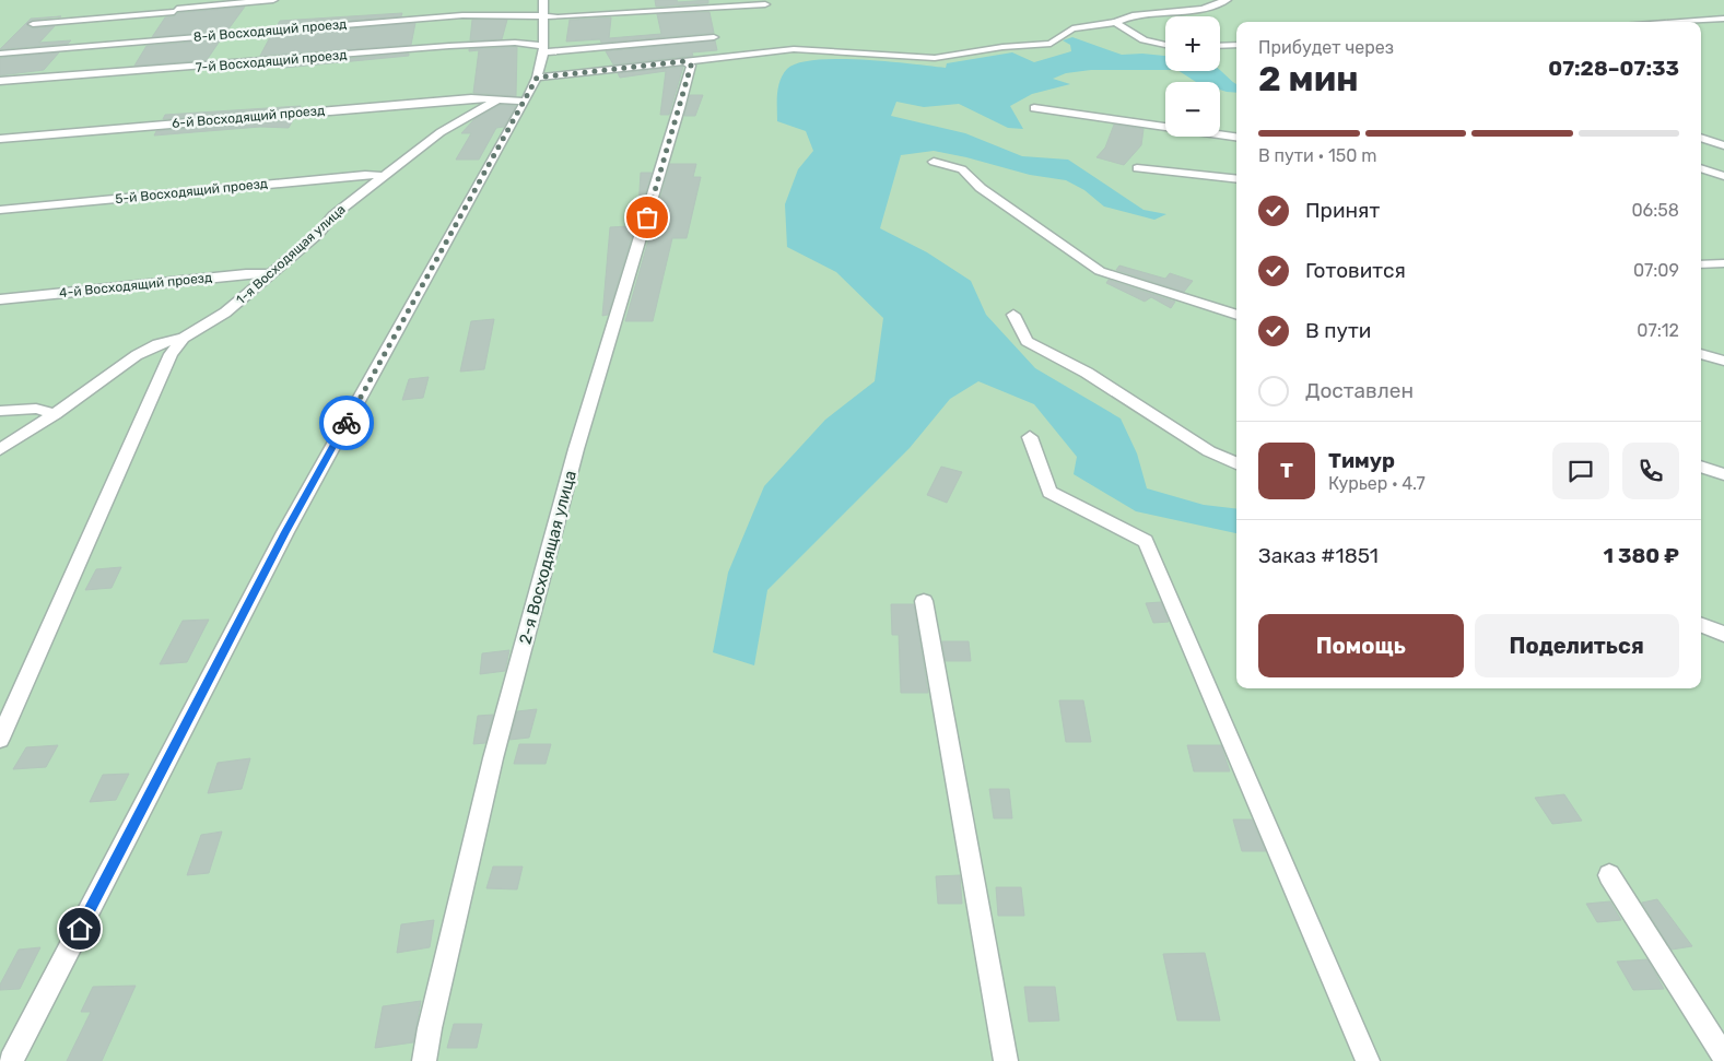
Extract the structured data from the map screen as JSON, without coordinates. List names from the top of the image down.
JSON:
{
  "streets": {
    "street": [
      "8-й Восходящий проезд",
      "7-й Восходящий проезд",
      "6-й Восходящий проезд",
      "5-й Восходящий проезд",
      "1-я Восходящая улица",
      "4-й Восходящий проезд",
      "2-я Восходящая улица"
    ]
  },
  "crossings": [
    ["6-й Восходящий проезд", "1-я Восходящая улица"],
    ["5-й Восходящий проезд", "1-я Восходящая улица"],
    ["1-я Восходящая улица", "4-й Восходящий проезд"]
  ],
  "page": {
    "map_buttons": ["+", "−"],
    "heading": ["2 мин", "Прибудет через", "07:28–07:33"],
    "panel": [
      "Тимур",
      "Курьер · 4.7",
      "Заказ #1851",
      "1 380 ₽"
    ],
    "bar": "В пути · 150 m",
    "list": [
      ["Принят", "06:58"],
      ["Готовится", "07:09"],
      ["В пути", "07:12"],
      "Доставлен"
    ],
    "round": "Т",
    "buttons": ["Помощь", "Поделиться"]
  }
}
